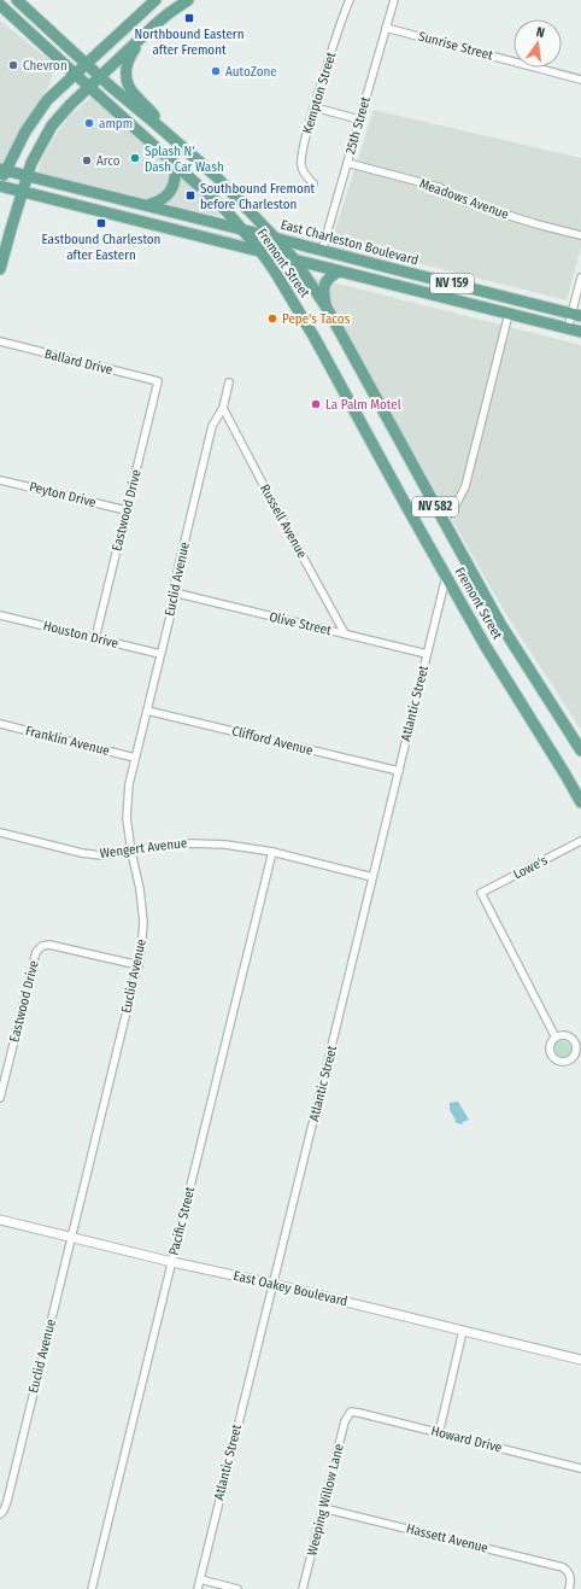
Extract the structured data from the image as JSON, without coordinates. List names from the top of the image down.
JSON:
{
  "streets": {
    "main road": [
      "East Charleston Boulevard",
      "Fremont Street",
      "NV 159",
      "NV 582"
    ],
    "street": [
      "Sunrise Street",
      "Kempton Street",
      "25th Street",
      "Meadows Avenue",
      "Ballard Drive",
      "Peyton Drive",
      "Eastwood Drive",
      "Russell Avenue",
      "Euclid Avenue",
      "Olive Street",
      "Houston Drive",
      "Atlantic Street",
      "Franklin Avenue",
      "Clifford Avenue",
      "Wengert Avenue",
      "Lowe's",
      "Pacific Street",
      "East Oakey Boulevard",
      "Howard Drive",
      "Weeping Willow Lane",
      "Hassett Avenue"
    ]
  },
  "crossings": [
    ["Sunrise Street", "25th Street"],
    ["25th Street", "Meadows Avenue"],
    ["25th Street", "East Charleston Boulevard"],
    ["East Charleston Boulevard", "Fremont Street"],
    ["Fremont Street", "Atlantic Street"],
    ["Ballard Drive", "Eastwood Drive"],
    ["Peyton Drive", "Eastwood Drive"],
    ["Eastwood Drive", "Euclid Avenue"],
    ["Eastwood Drive", "Houston Drive"],
    ["Russell Avenue", "Euclid Avenue"],
    ["Russell Avenue", "Olive Street"],
    ["Euclid Avenue", "Olive Street"],
    ["Euclid Avenue", "Houston Drive"],
    ["Euclid Avenue", "Franklin Avenue"],
    ["Euclid Avenue", "Clifford Avenue"],
    ["Euclid Avenue", "Wengert Avenue"],
    ["Euclid Avenue", "East Oakey Boulevard"],
    ["Olive Street", "Atlantic Street"],
    ["Atlantic Street", "Clifford Avenue"],
    ["Atlantic Street", "Wengert Avenue"],
    ["Atlantic Street", "East Oakey Boulevard"],
    ["Wengert Avenue", "Pacific Street"],
    ["Pacific Street", "East Oakey Boulevard"],
    ["Howard Drive", "Weeping Willow Lane"],
    ["Weeping Willow Lane", "Hassett Avenue"]
  ],
  "places": {
    "transit": ["Northbound Eastern after Fremont", "Southbound Fremont before Charleston", "Eastbound Charleston after Eastern"],
    "other": [
      "Chevron",
      "AutoZone",
      "ampm",
      "Splash N' Dash Car Wash",
      "Arco",
      "Pepe's Tacos",
      "La Palm Motel"
    ]
  },
  "north": "top"
}
